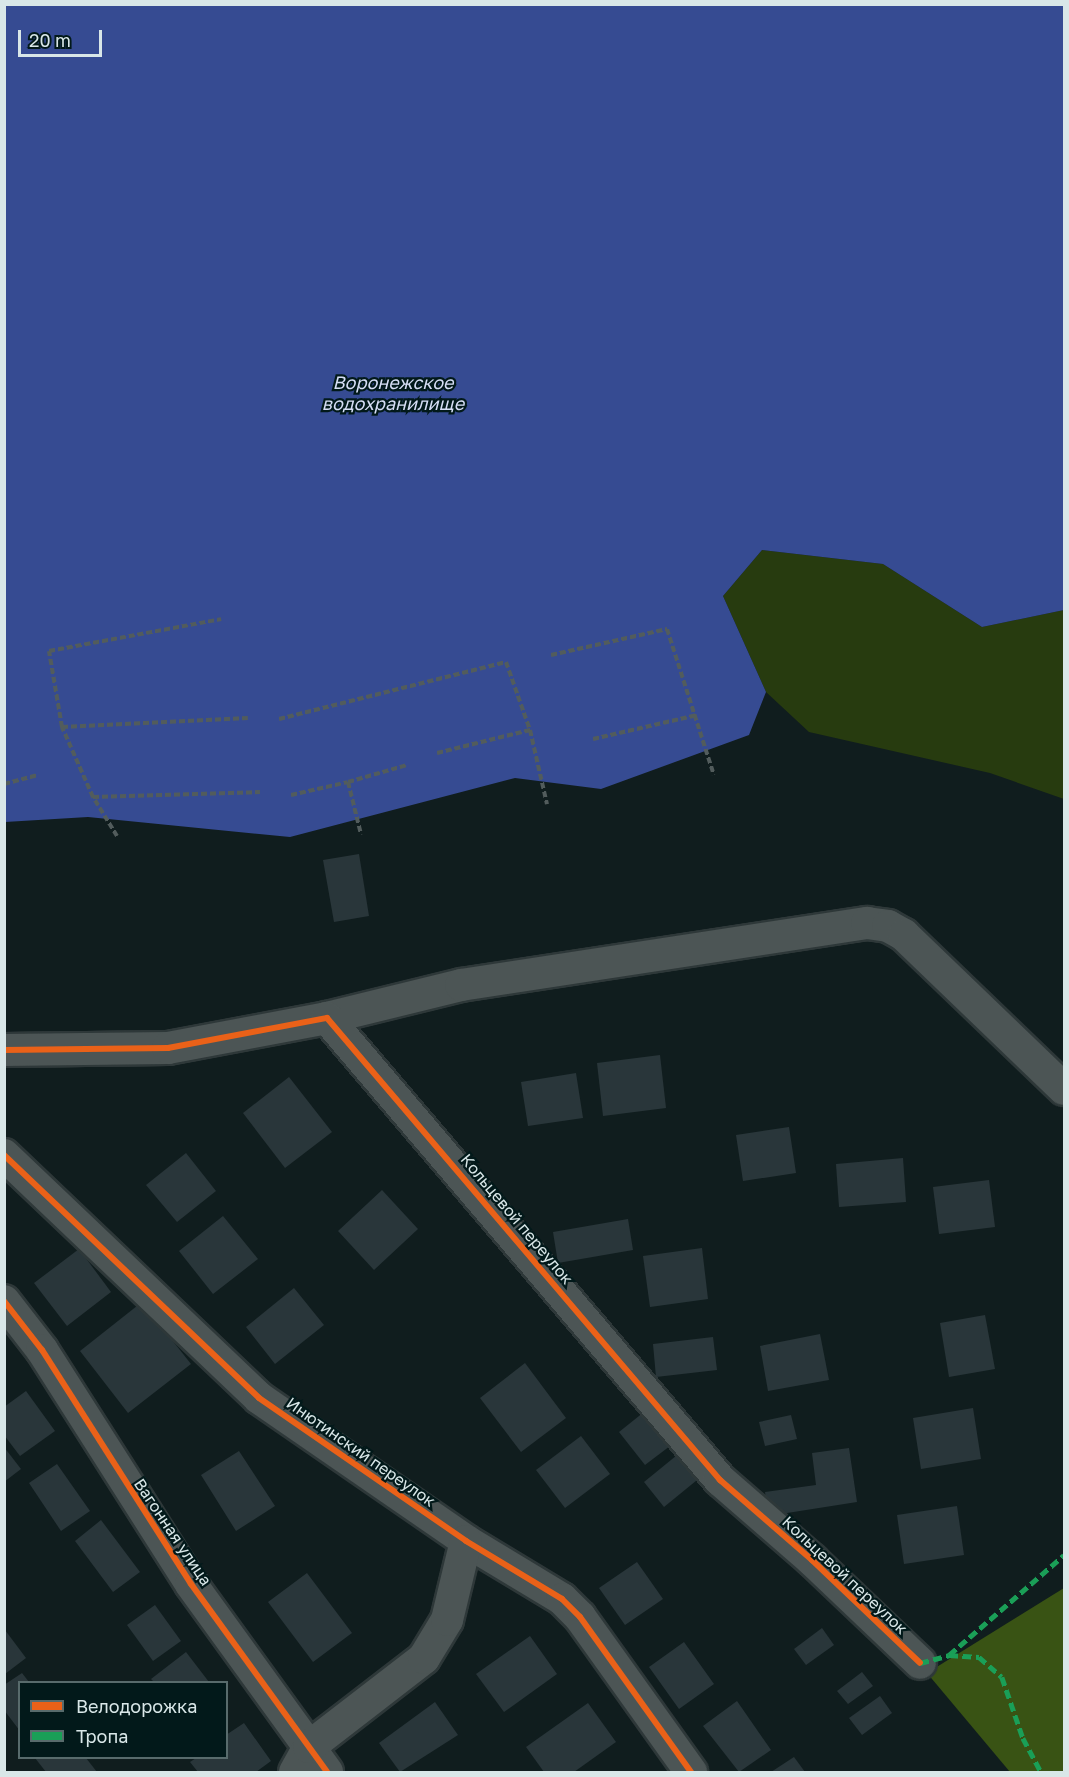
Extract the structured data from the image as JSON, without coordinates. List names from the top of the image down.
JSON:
{
  "streets": {
    "street": ["Кольцевой переулок", "Инютинский переулок", "Вагонная улица"]
  },
  "water": ["Воронежское водохранилище"],
  "legend": ["Велодорожка", "Тропа"],
  "scale_bar": "20 m"
}
